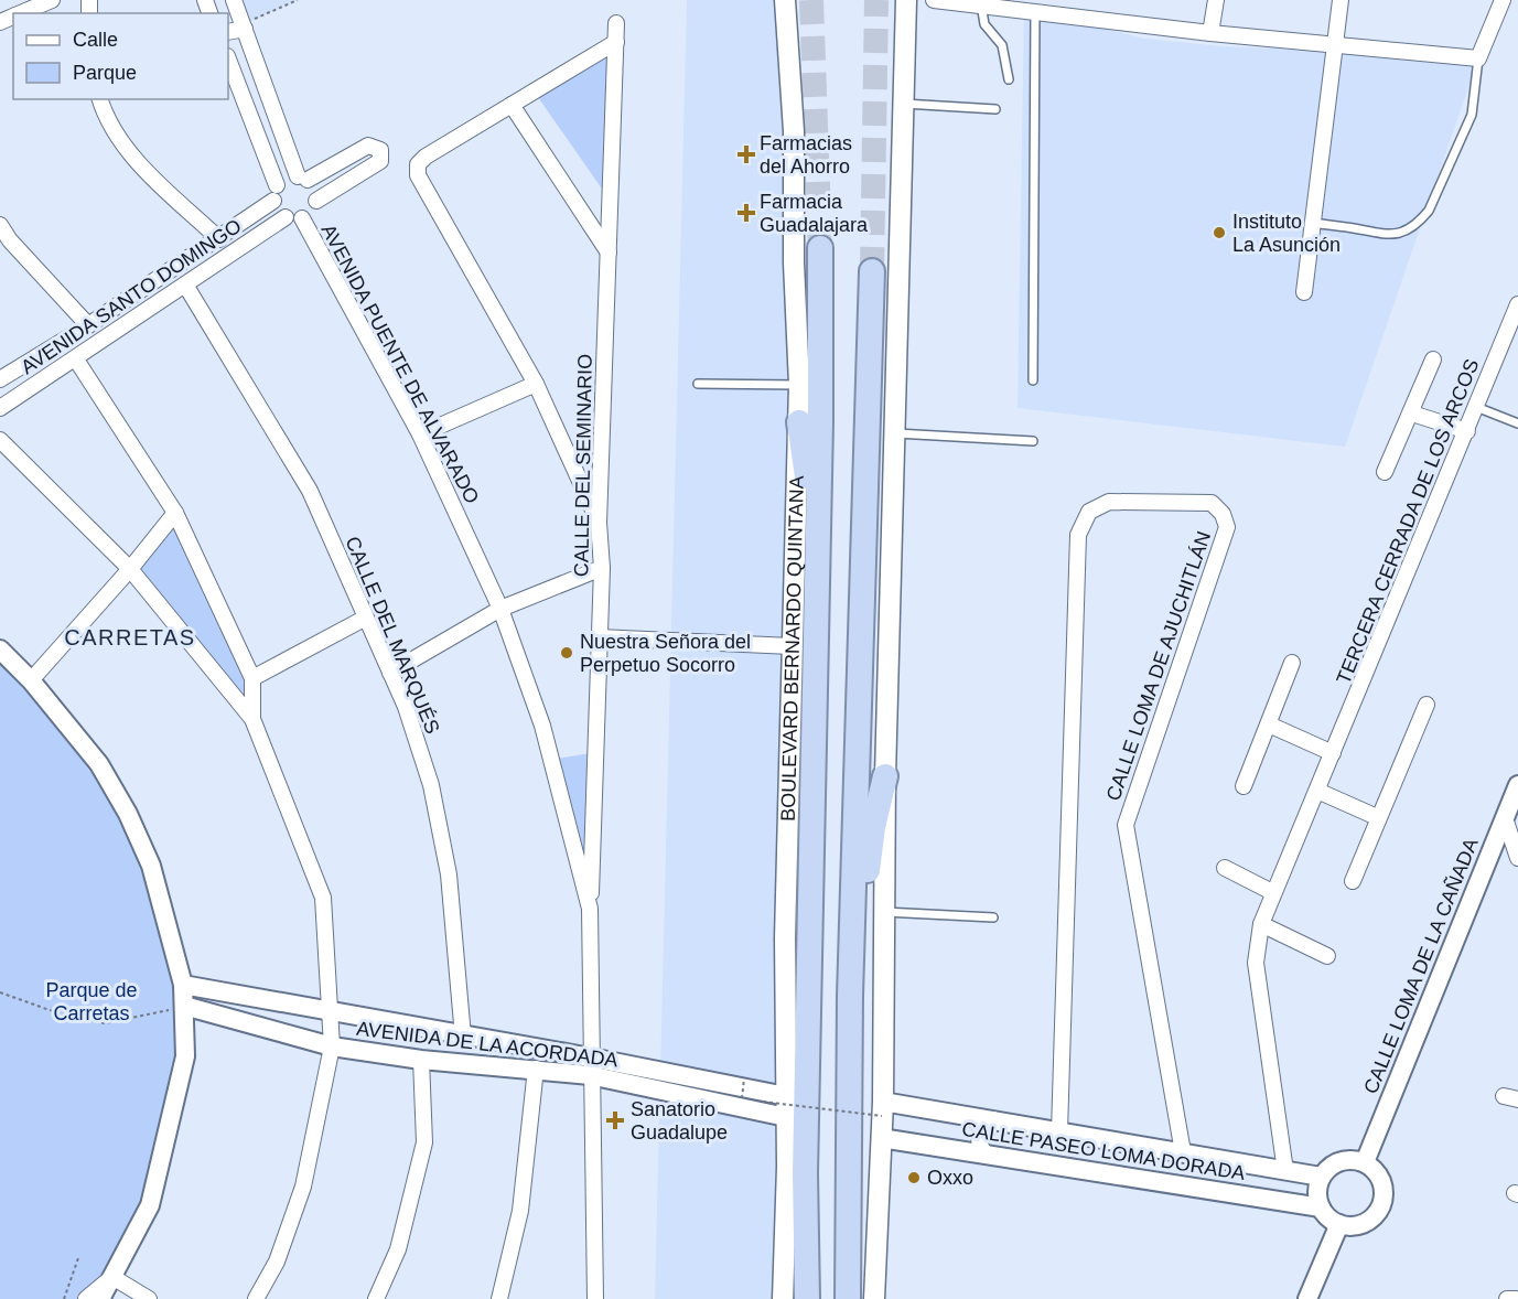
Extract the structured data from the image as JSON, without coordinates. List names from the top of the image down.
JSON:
{
  "streets": {
    "highway": ["BOULEVARD BERNARDO QUINTANA"],
    "street": [
      "AVENIDA SANTO DOMINGO",
      "AVENIDA PUENTE DE ALVARADO",
      "CALLE DEL SEMINARIO",
      "TERCERA CERRADA DE LOS ARCOS",
      "CALLE DEL MARQUÉS",
      "CALLE LOMA DE AJUCHITLÁN",
      "CALLE LOMA DE LA CAÑADA",
      "AVENIDA DE LA ACORDADA",
      "CALLE PASEO LOMA DORADA"
    ]
  },
  "crossings": [
    ["AVENIDA SANTO DOMINGO", "AVENIDA PUENTE DE ALVARADO"],
    ["AVENIDA SANTO DOMINGO", "CALLE DEL MARQUÉS"],
    ["AVENIDA PUENTE DE ALVARADO", "CALLE DEL SEMINARIO"],
    ["AVENIDA PUENTE DE ALVARADO", "AVENIDA DE LA ACORDADA"],
    ["TERCERA CERRADA DE LOS ARCOS", "CALLE PASEO LOMA DORADA"],
    ["CALLE DEL MARQUÉS", "AVENIDA DE LA ACORDADA"],
    ["BOULEVARD BERNARDO QUINTANA", "AVENIDA DE LA ACORDADA"],
    ["CALLE LOMA DE AJUCHITLÁN", "CALLE PASEO LOMA DORADA"],
    ["CALLE LOMA DE LA CAÑADA", "CALLE PASEO LOMA DORADA"]
  ],
  "districts": ["CARRETAS"],
  "parks": ["Parque de Carretas"],
  "places": {
    "health": ["Farmacias del Ahorro", "Farmacia Guadalajara", "Sanatorio Guadalupe"],
    "other": ["Instituto La Asunción", "Nuestra Señora del Perpetuo Socorro", "Oxxo"]
  },
  "legend": ["Calle", "Parque"]
}
